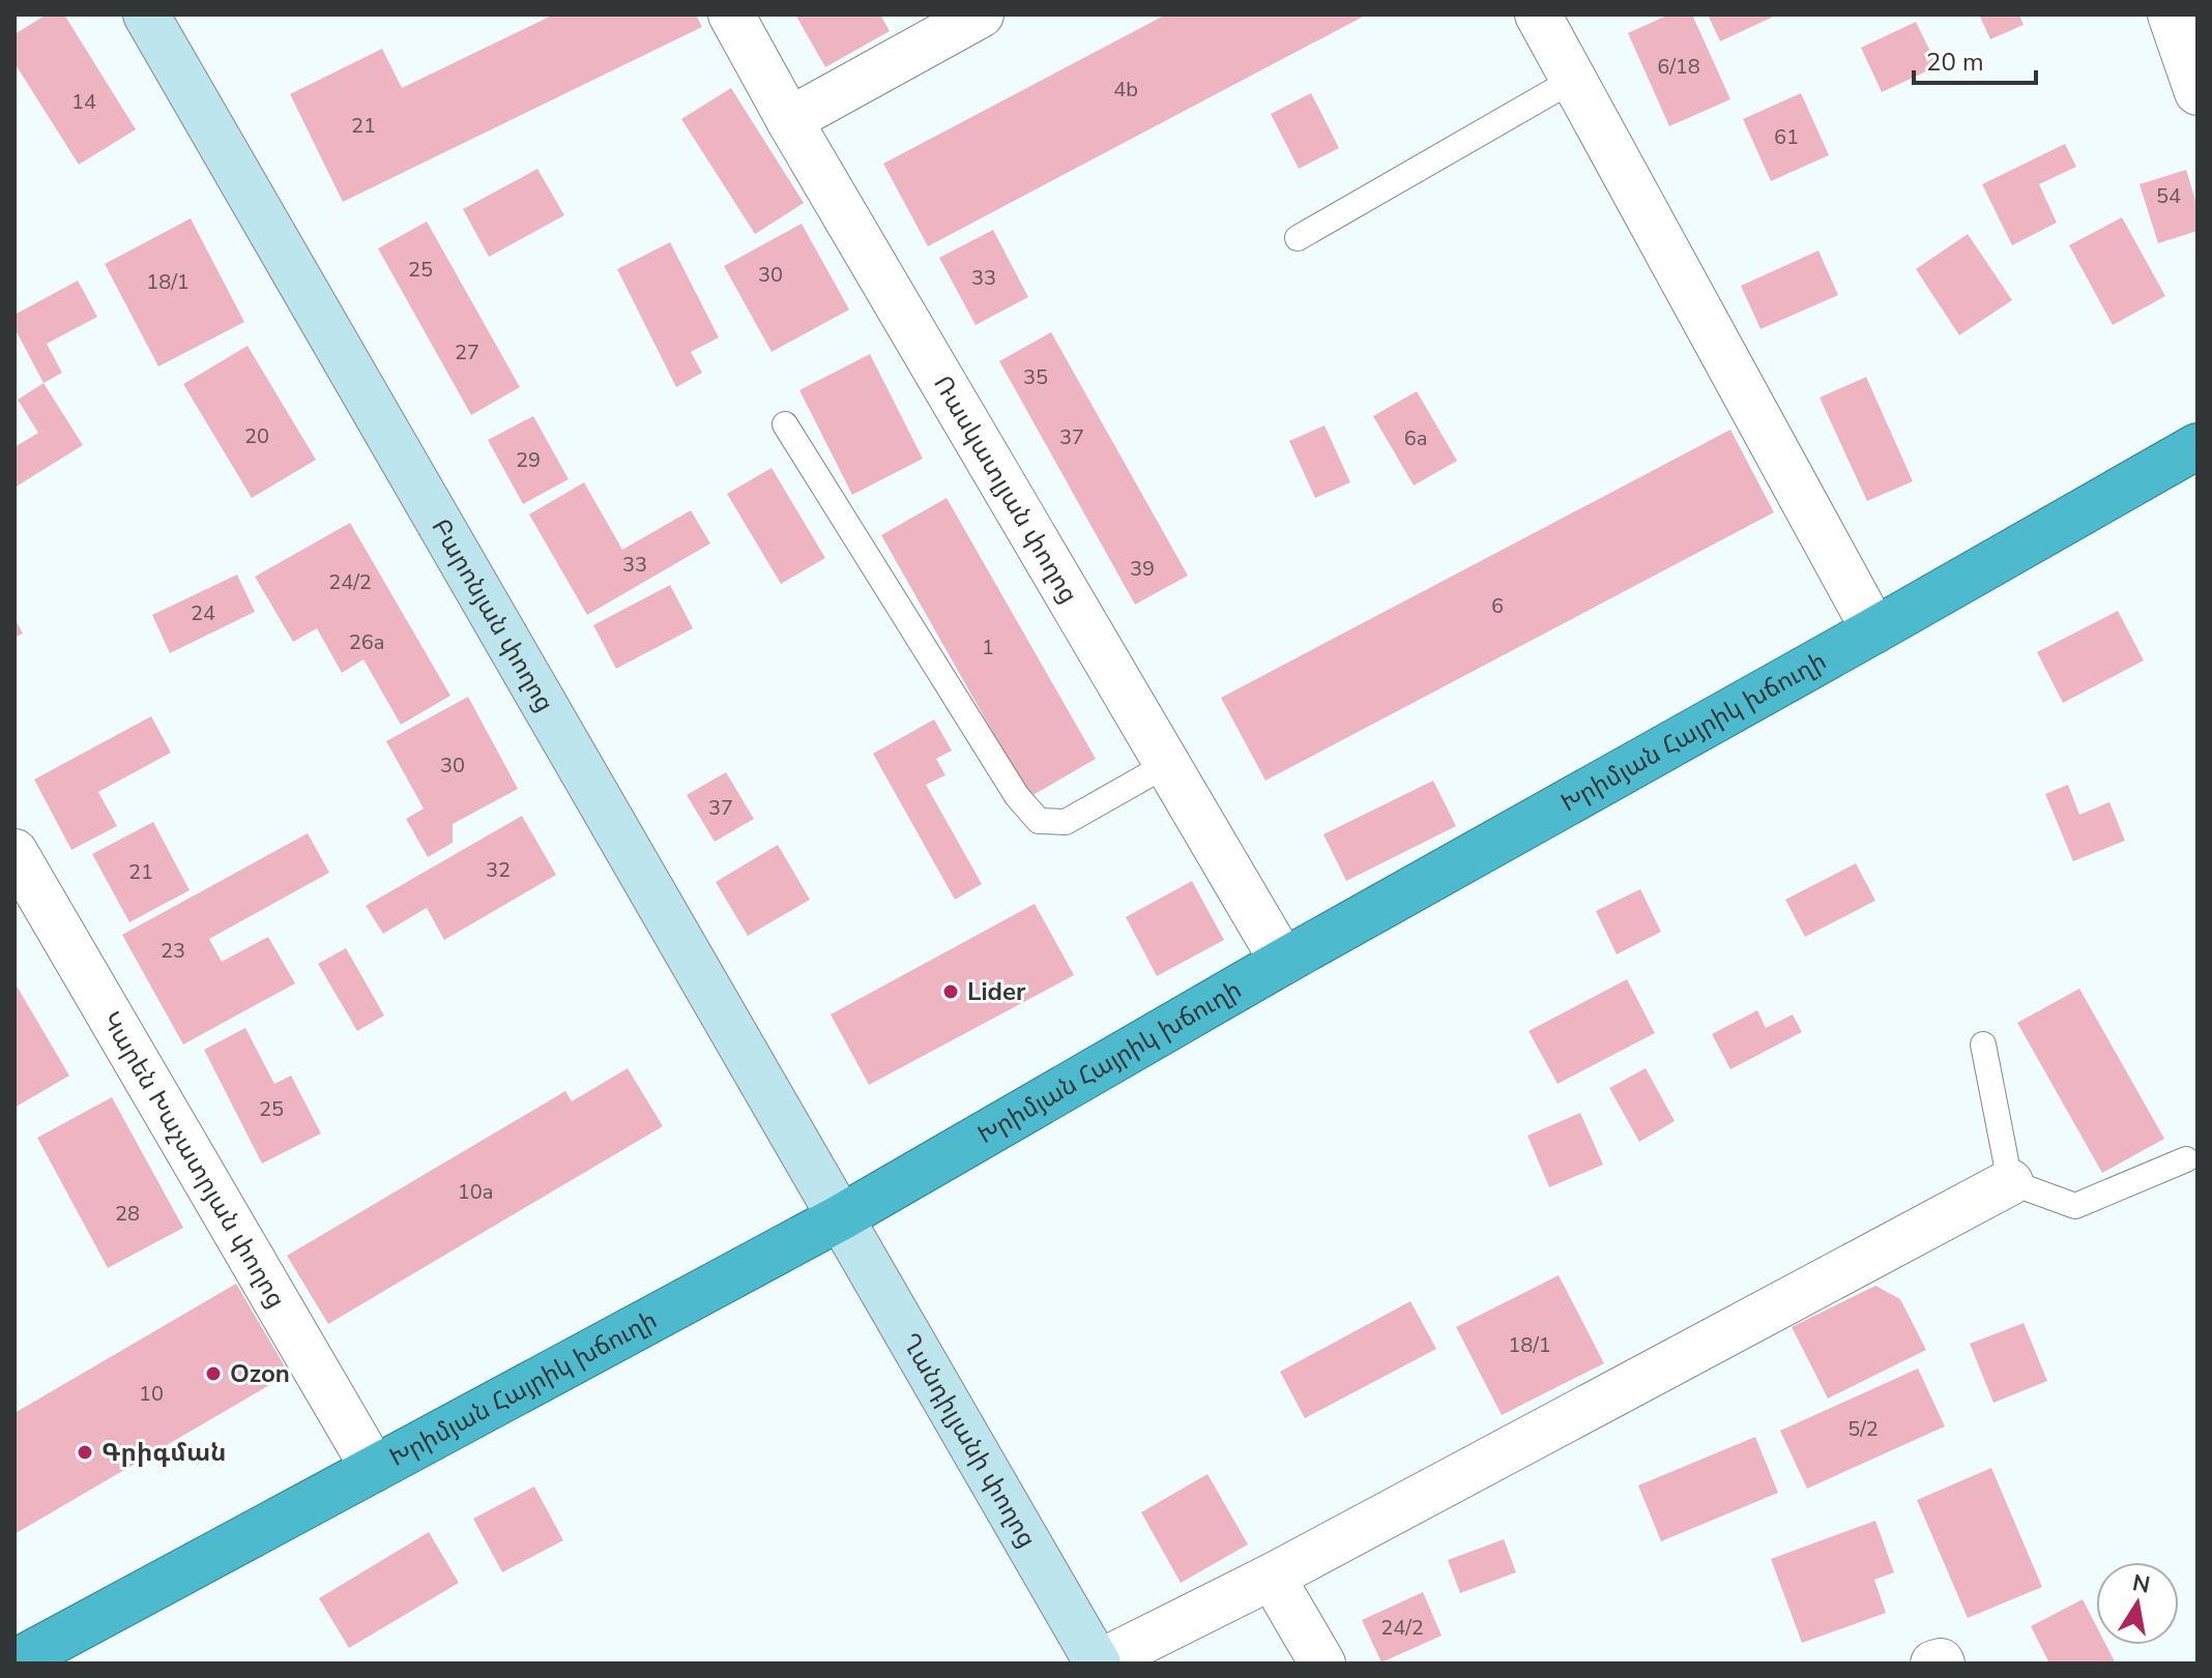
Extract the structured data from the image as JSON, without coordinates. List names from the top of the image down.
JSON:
{
  "streets": {
    "highway": ["Խրիմյան Հայրիկ խճուղի"],
    "main road": ["Բարոնյան փողոց", "Ղանդիլյանի փողոց"],
    "street": ["Ռասկատլյան փողոց", "Կարեն Խաչատրյան փողոց"]
  },
  "crossings": [
    ["Ռասկատլյան փողոց", "Խրիմյան Հայրիկ խճուղի"],
    ["Բարոնյան փողոց", "Խրիմյան Հայրիկ խճուղի"],
    ["Բարոնյան փողոց", "Ղանդիլյանի փողոց"],
    ["Խրիմյան Հայրիկ խճուղի", "Կարեն Խաչատրյան փողոց"],
    ["Խրիմյան Հայրիկ խճուղի", "Ղանդիլյանի փողոց"]
  ],
  "places": ["Lider", "Ozon", "Գրիգման"],
  "house_numbers": [
    "6/18",
    "4b",
    "14",
    "21",
    "61",
    "54",
    "25",
    "30",
    "33",
    "18/1",
    "27",
    "35",
    "20",
    "37",
    "6a",
    "29",
    "33",
    "39",
    "24/2",
    "6",
    "24",
    "26a",
    "1",
    "30",
    "37",
    "32",
    "21",
    "23",
    "25",
    "10a",
    "28",
    "18/1",
    "10",
    "5/2",
    "24/2"
  ],
  "scale_bar": "20 m",
  "north": "top"
}
